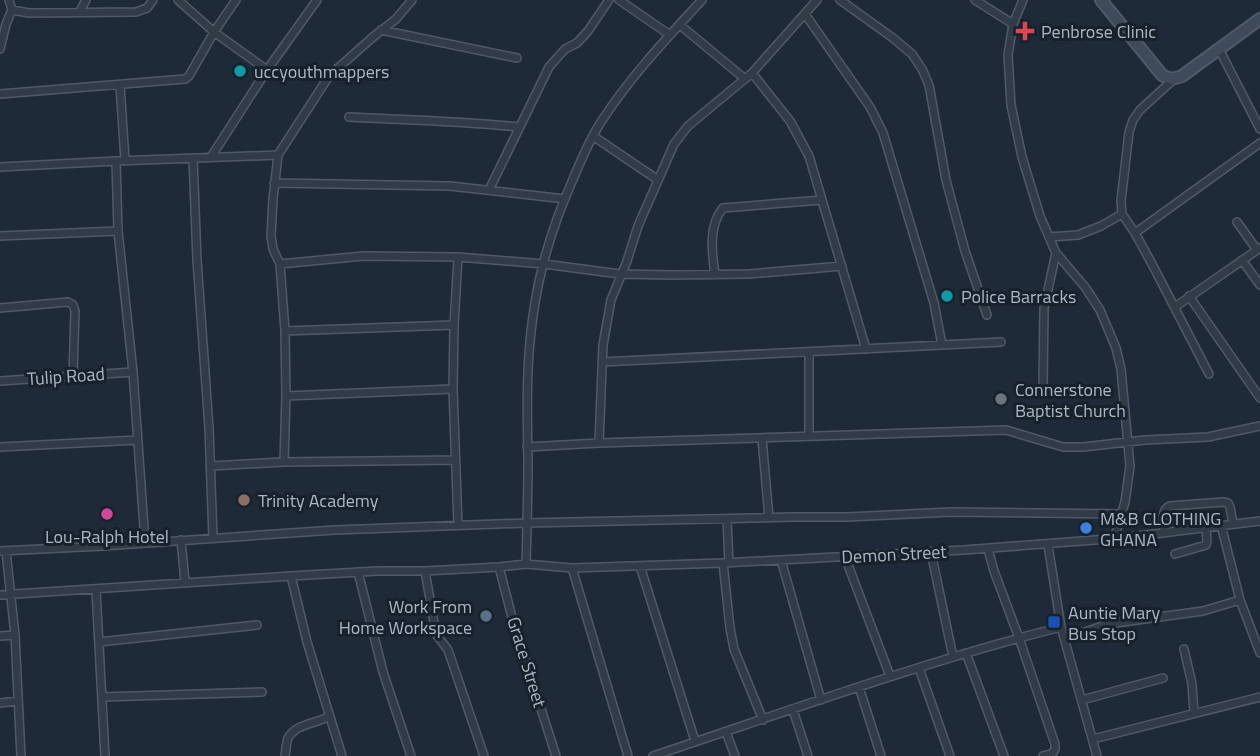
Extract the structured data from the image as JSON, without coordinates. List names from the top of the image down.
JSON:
{
  "streets": {
    "street": ["Tulip Road", "Demon Street", "Grace Street"]
  },
  "crossings": [
    ["Demon Street", "Grace Street"]
  ],
  "places": {
    "health": ["Penbrose Clinic"],
    "other": [
      "uccyouthmappers",
      "Police Barracks",
      "Connerstone Baptist Church",
      "Trinity Academy",
      "Lou-Ralph Hotel",
      "M&B CLOTHING GHANA",
      "Work From Home Workspace"
    ],
    "transit": ["Auntie Mary Bus Stop"]
  }
}
